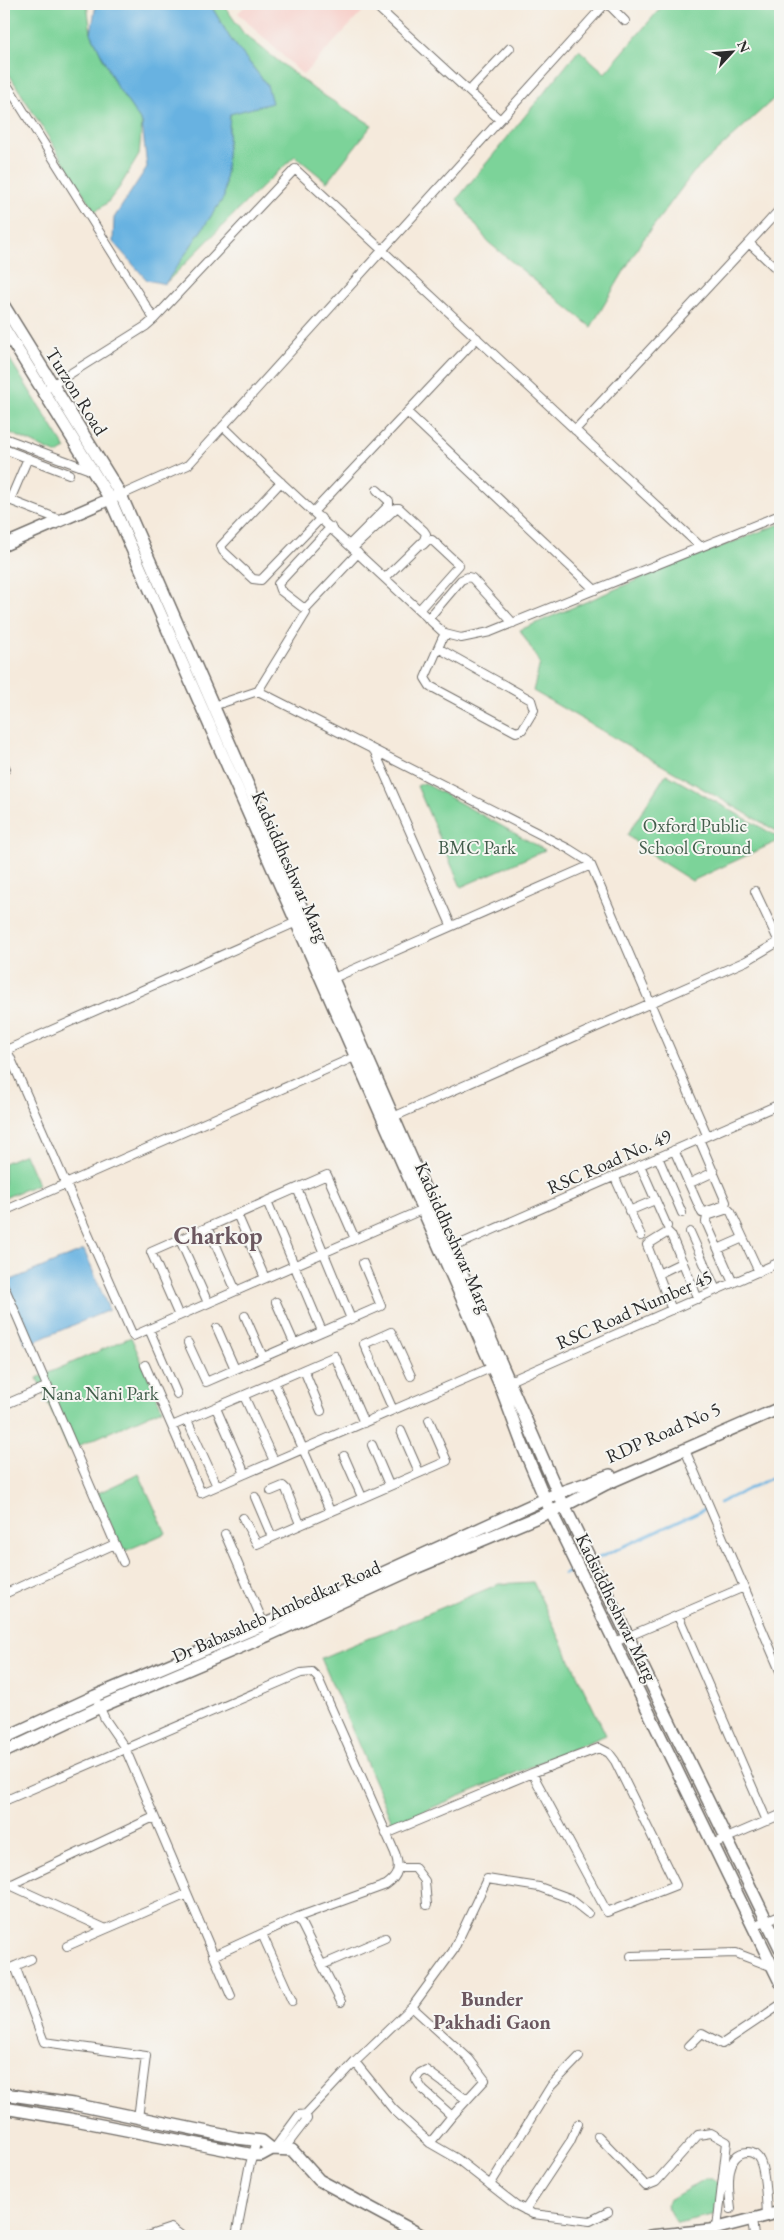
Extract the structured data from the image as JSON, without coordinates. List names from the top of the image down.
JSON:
{
  "streets": {
    "street": [
      "Turzon Road",
      "Kadsiddheshwar Marg",
      "RSC Road No. 49",
      "RSC Road Number 45",
      "RDP Road No 5",
      "Dr Babasaheb Ambedkar Road"
    ]
  },
  "crossings": [
    ["Turzon Road", "Kadsiddheshwar Marg"],
    ["Kadsiddheshwar Marg", "RSC Road No. 49"],
    ["Kadsiddheshwar Marg", "RSC Road Number 45"],
    ["Kadsiddheshwar Marg", "RDP Road No 5"],
    ["Kadsiddheshwar Marg", "Dr Babasaheb Ambedkar Road"],
    ["RDP Road No 5", "Dr Babasaheb Ambedkar Road"]
  ],
  "districts": ["Charkop", "Bunder Pakhadi Gaon"],
  "parks": ["Oxford Public School Ground", "BMC Park", "Nana Nani Park"],
  "north": "top right"
}
